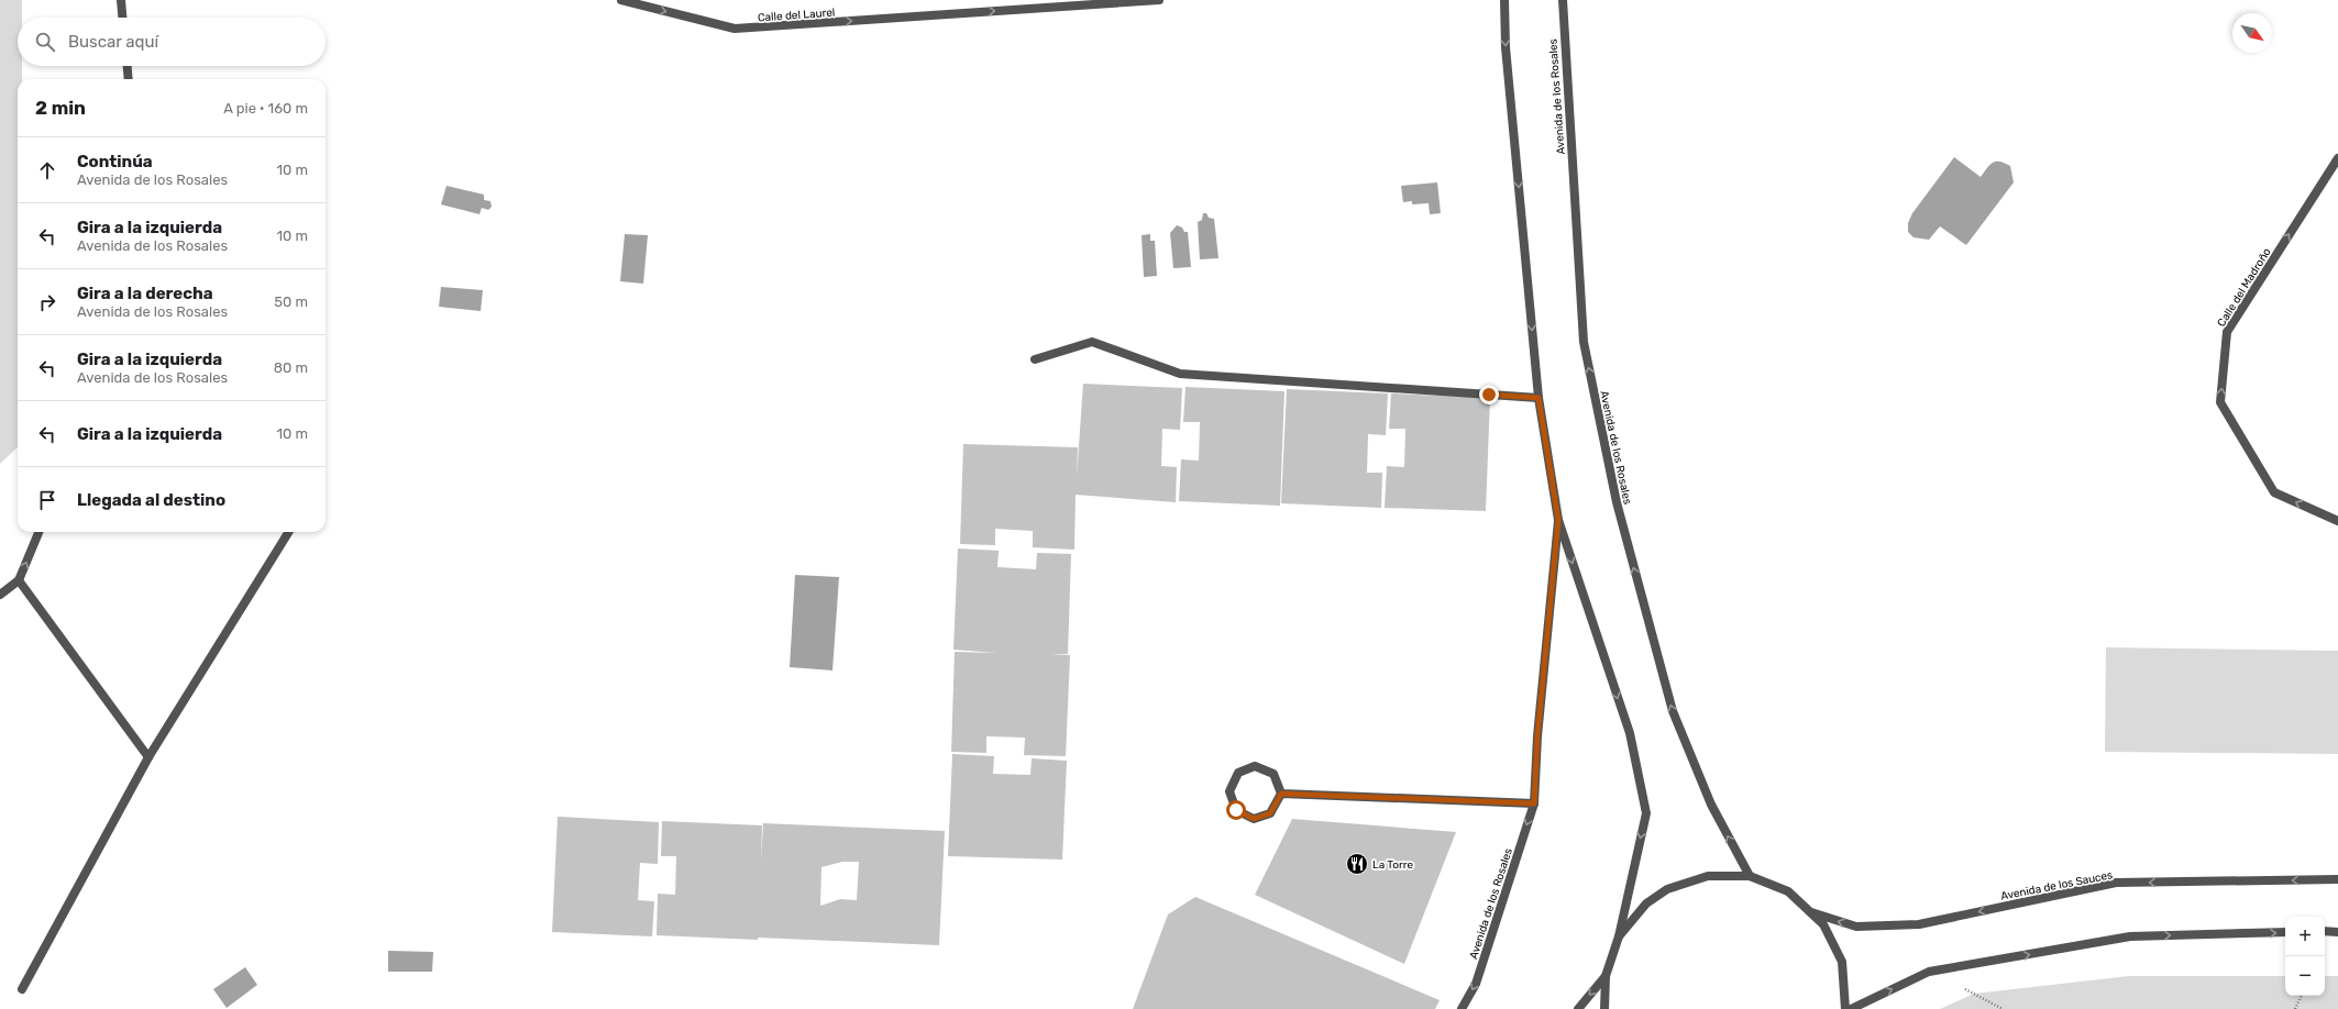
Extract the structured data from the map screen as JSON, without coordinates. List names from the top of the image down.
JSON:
{
  "streets": {
    "street": [
      "Calle del Laurel",
      "Avenida de los Rosales",
      "Calle del Madroño",
      "Avenida de los Sauces"
    ]
  },
  "one_way": ["Calle del Laurel", "Calle del Madroño"],
  "places": {
    "restaurant": ["La Torre"]
  },
  "north": "bottom right",
  "page": {
    "search": "Buscar aquí",
    "heading": ["2 min", "A pie · 160 m"],
    "list": [
      ["Continúa", "Avenida de los Rosales", "10 m"],
      ["Gira a la izquierda", "Avenida de los Rosales", "10 m"],
      ["Gira a la derecha", "Avenida de los Rosales", "50 m"],
      ["Gira a la izquierda", "Avenida de los Rosales", "80 m"],
      ["Gira a la izquierda", "10 m"],
      "Llegada al destino"
    ],
    "map_buttons": ["+", "−"]
  }
}
